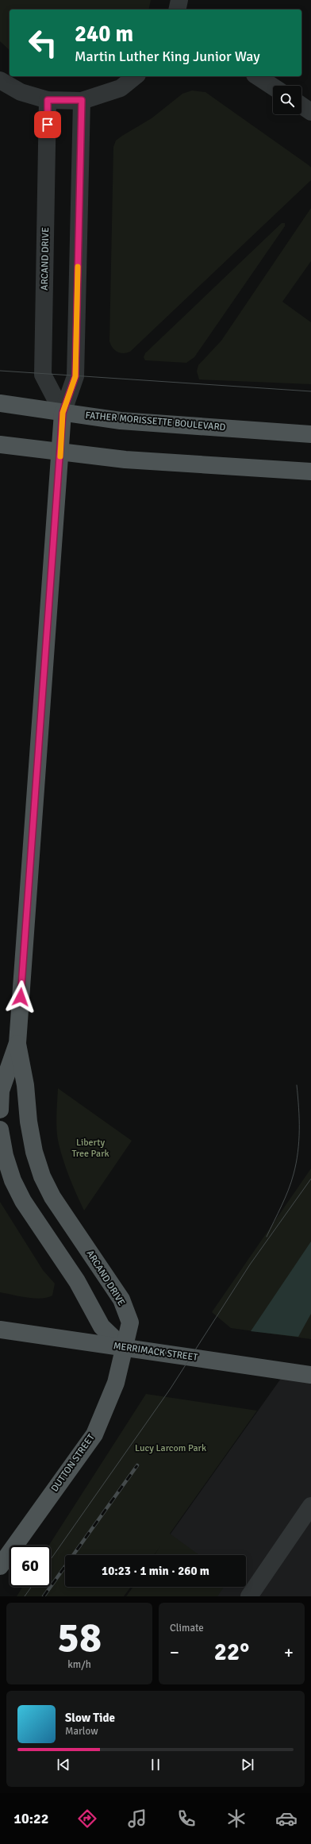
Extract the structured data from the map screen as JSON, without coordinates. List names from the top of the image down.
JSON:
{
  "streets": {
    "main road": [
      "ARCAND DRIVE",
      "FATHER MORISSETTE BOULEVARD",
      "MERRIMACK STREET",
      "DUTTON STREET"
    ]
  },
  "crossings": [
    ["ARCAND DRIVE", "FATHER MORISSETTE BOULEVARD"],
    ["ARCAND DRIVE", "MERRIMACK STREET"],
    ["ARCAND DRIVE", "DUTTON STREET"],
    ["MERRIMACK STREET", "DUTTON STREET"]
  ],
  "parks": ["Liberty Tree Park", "Lucy Larcom Park"],
  "page": {
    "turn": ["240 m", "Martin Luther King Junior Way"],
    "limit": "60",
    "trip": "10:23 · 1 min · 260 m",
    "tile": [
      ["58", "km/h"],
      "Climate"
    ],
    "heat": ["−", "22°", "+"],
    "song": ["Slow Tide", "Marlow"],
    "tabs": "10:22"
  }
}
